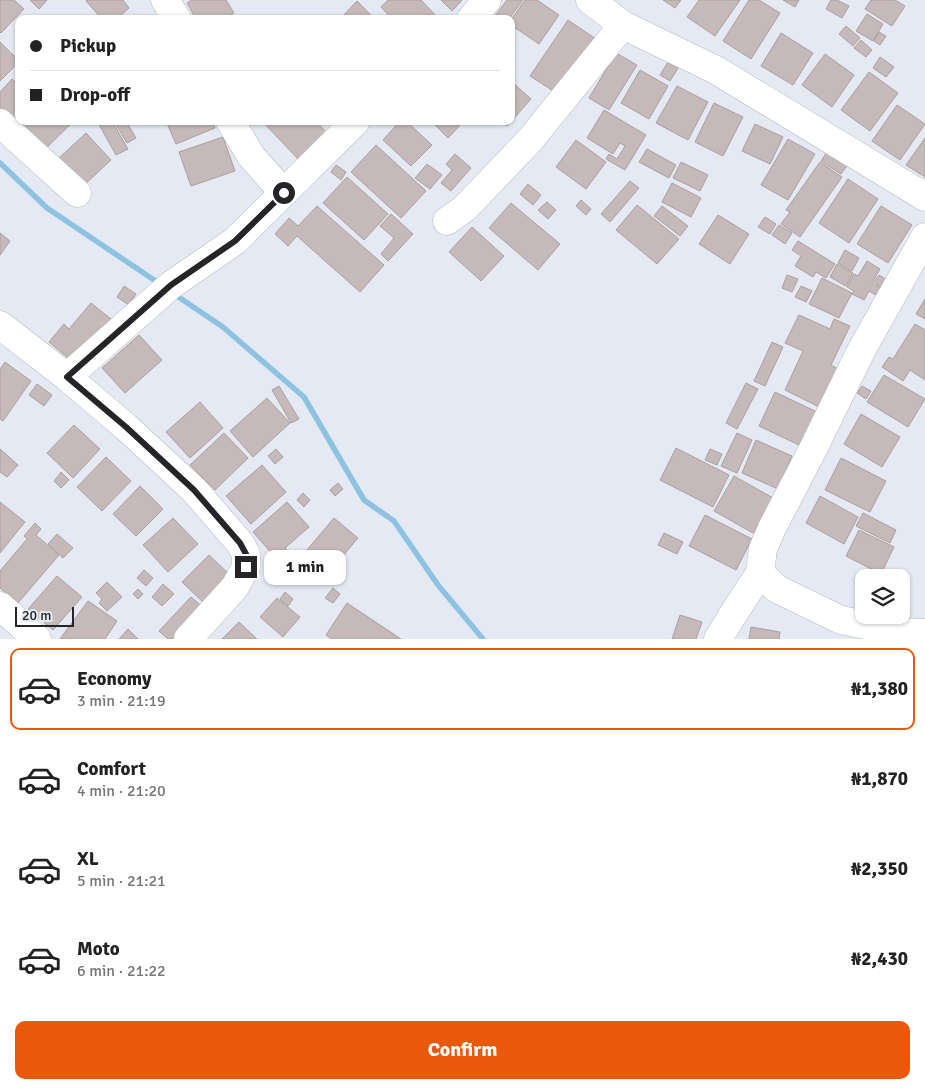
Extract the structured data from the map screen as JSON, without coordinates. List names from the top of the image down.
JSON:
{
  "scale_bar": "20 m",
  "page": {
    "banner": ["Pickup", "Drop-off"],
    "bubble": "1 min",
    "scale": "20 m",
    "list": [
      {
        "name": "Economy",
        "note": "3 min · 21:19",
        "value": "₦1,380"
      },
      {
        "name": "Comfort",
        "note": "4 min · 21:20",
        "value": "₦1,870"
      },
      {
        "name": "XL",
        "note": "5 min · 21:21",
        "value": "₦2,350"
      },
      {
        "name": "Moto",
        "note": "6 min · 21:22",
        "value": "₦2,430"
      }
    ],
    "buttons": "Confirm"
  }
}
